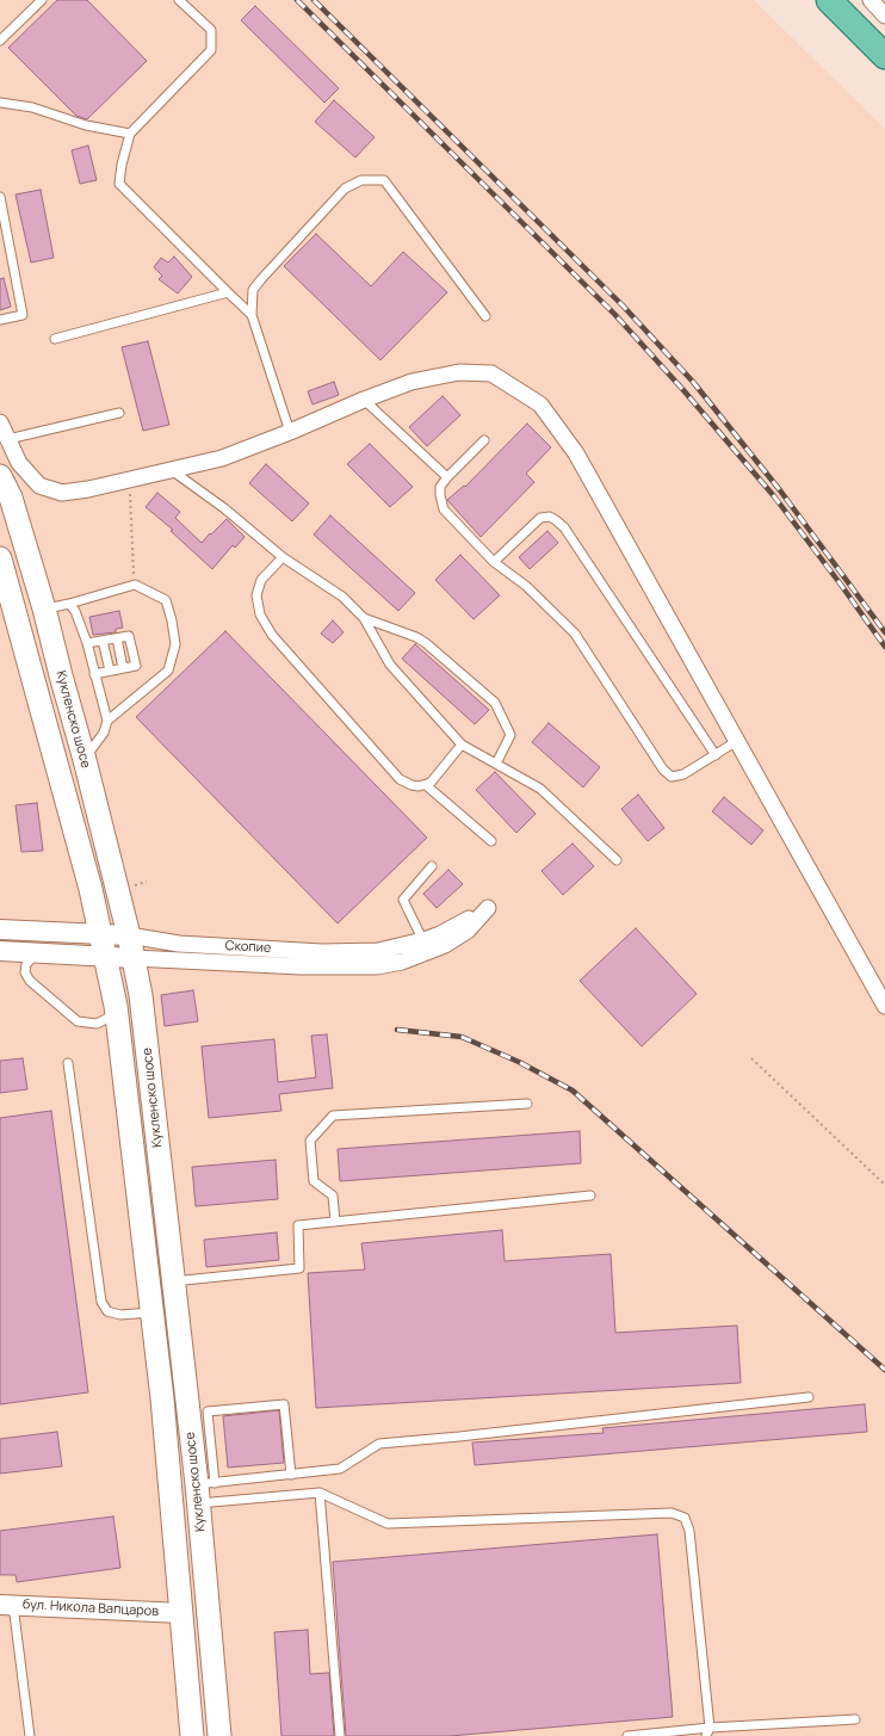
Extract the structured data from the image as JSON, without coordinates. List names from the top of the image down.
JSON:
{
  "streets": {
    "main road": ["Кукленско шосе"],
    "street": ["Скопие", "бул. Никола Вапцаров"]
  },
  "crossings": [
    ["Кукленско шосе", "Скопие"],
    ["Кукленско шосе", "бул. Никола Вапцаров"]
  ]
}
